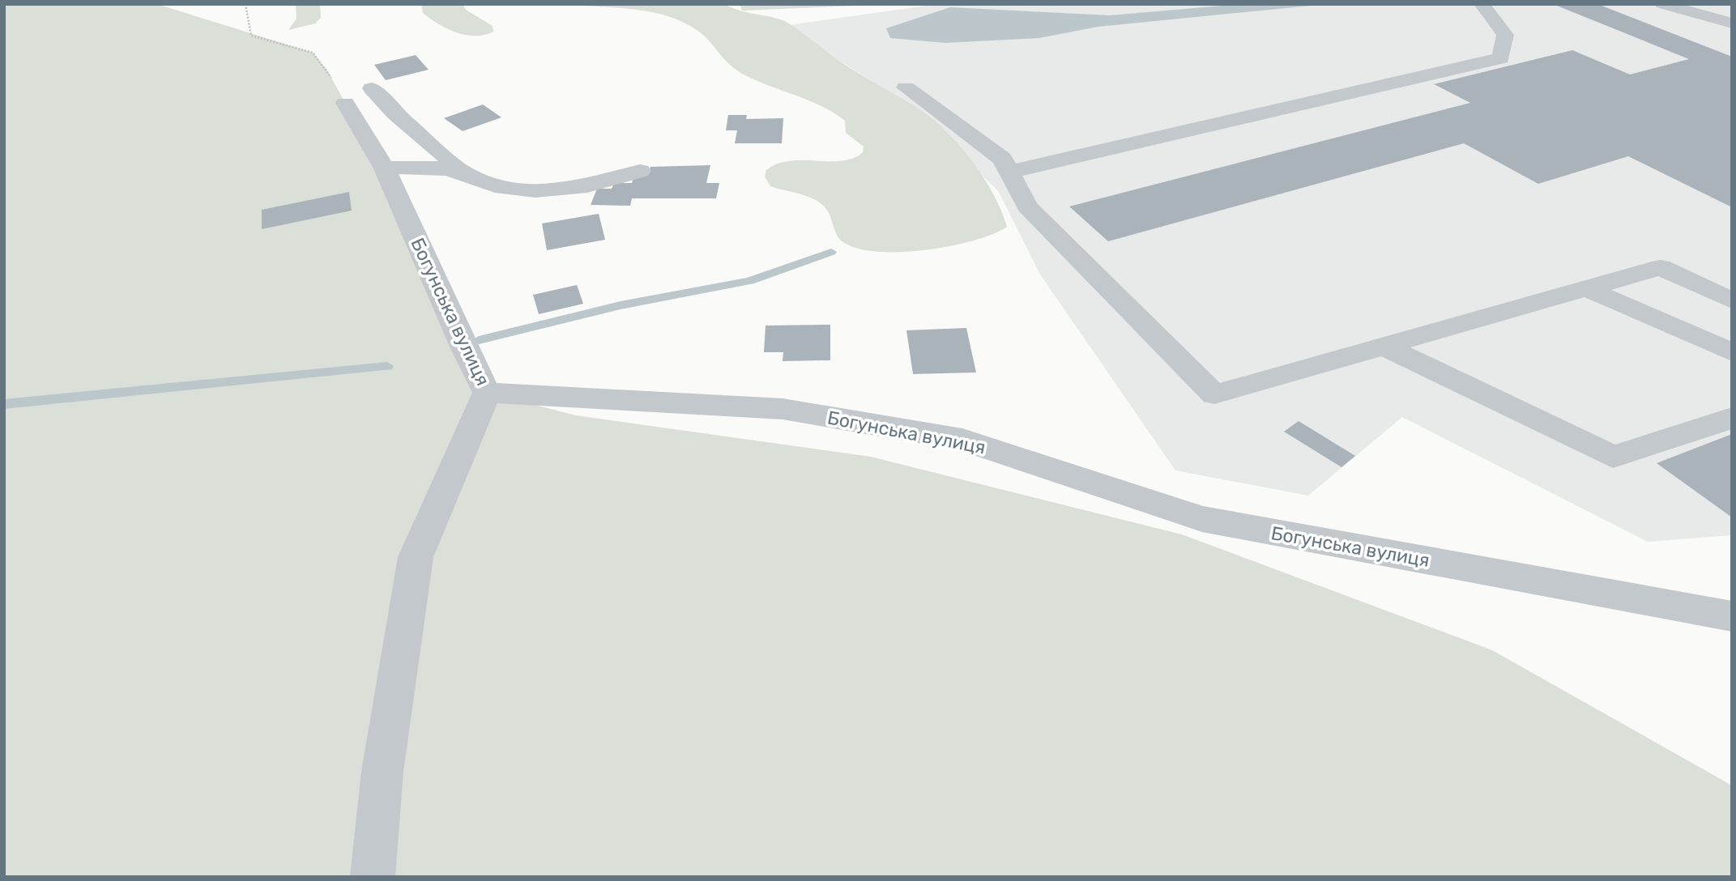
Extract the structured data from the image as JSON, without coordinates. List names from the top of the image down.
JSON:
{
  "streets": {
    "street": ["Богунська вулиця"]
  }
}
